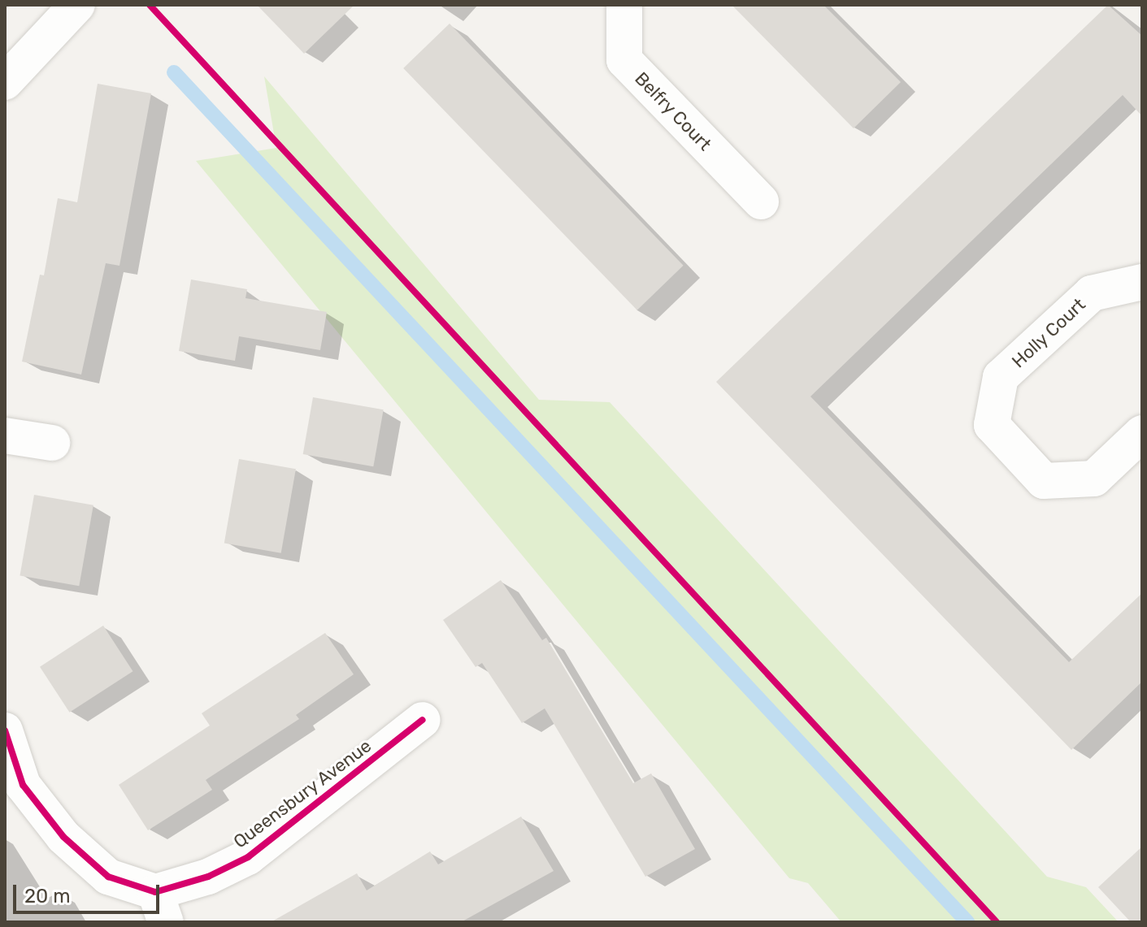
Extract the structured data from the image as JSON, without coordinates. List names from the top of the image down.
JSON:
{
  "streets": {
    "street": ["Belfry Court", "Holly Court", "Queensbury Avenue"]
  },
  "scale_bar": "20 m"
}
